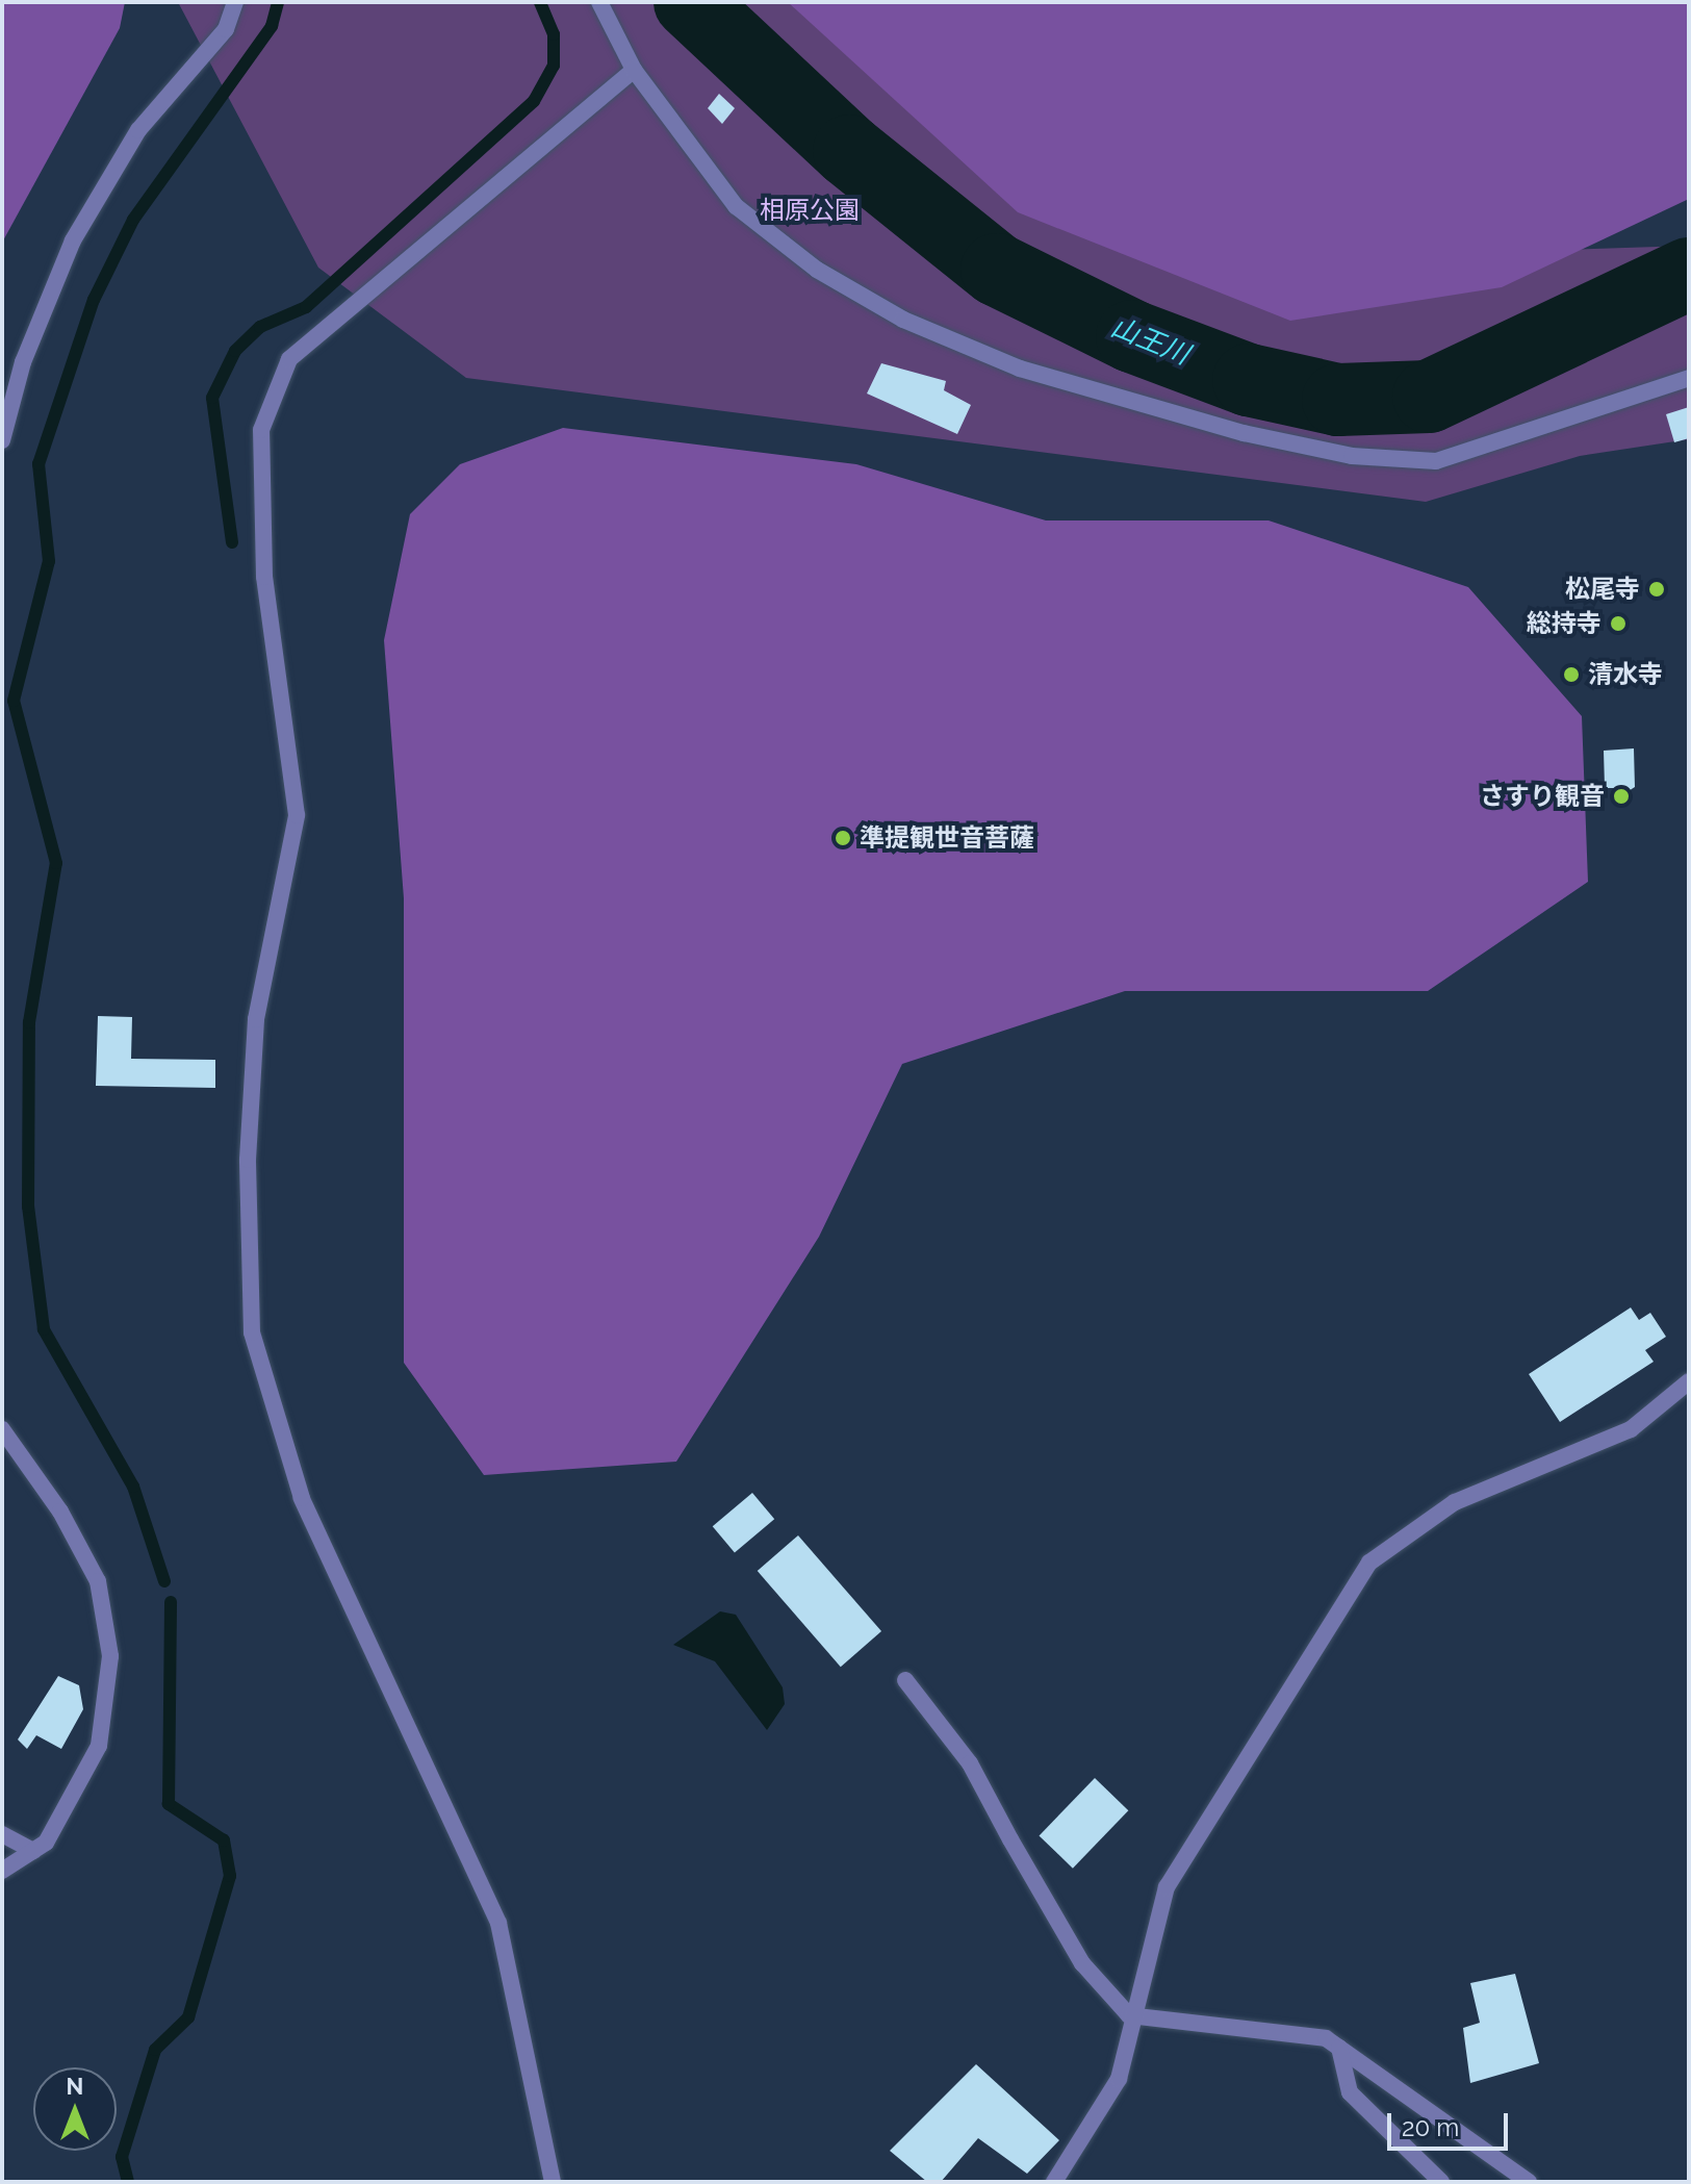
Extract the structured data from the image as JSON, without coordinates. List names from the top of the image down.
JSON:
{
  "water": ["山王川"],
  "parks": ["相原公園"],
  "places": [
    "松尾寺",
    "総持寺",
    "清水寺",
    "さすり観音",
    "準提観世音菩薩"
  ],
  "scale_bar": "20 m",
  "north": "top"
}
